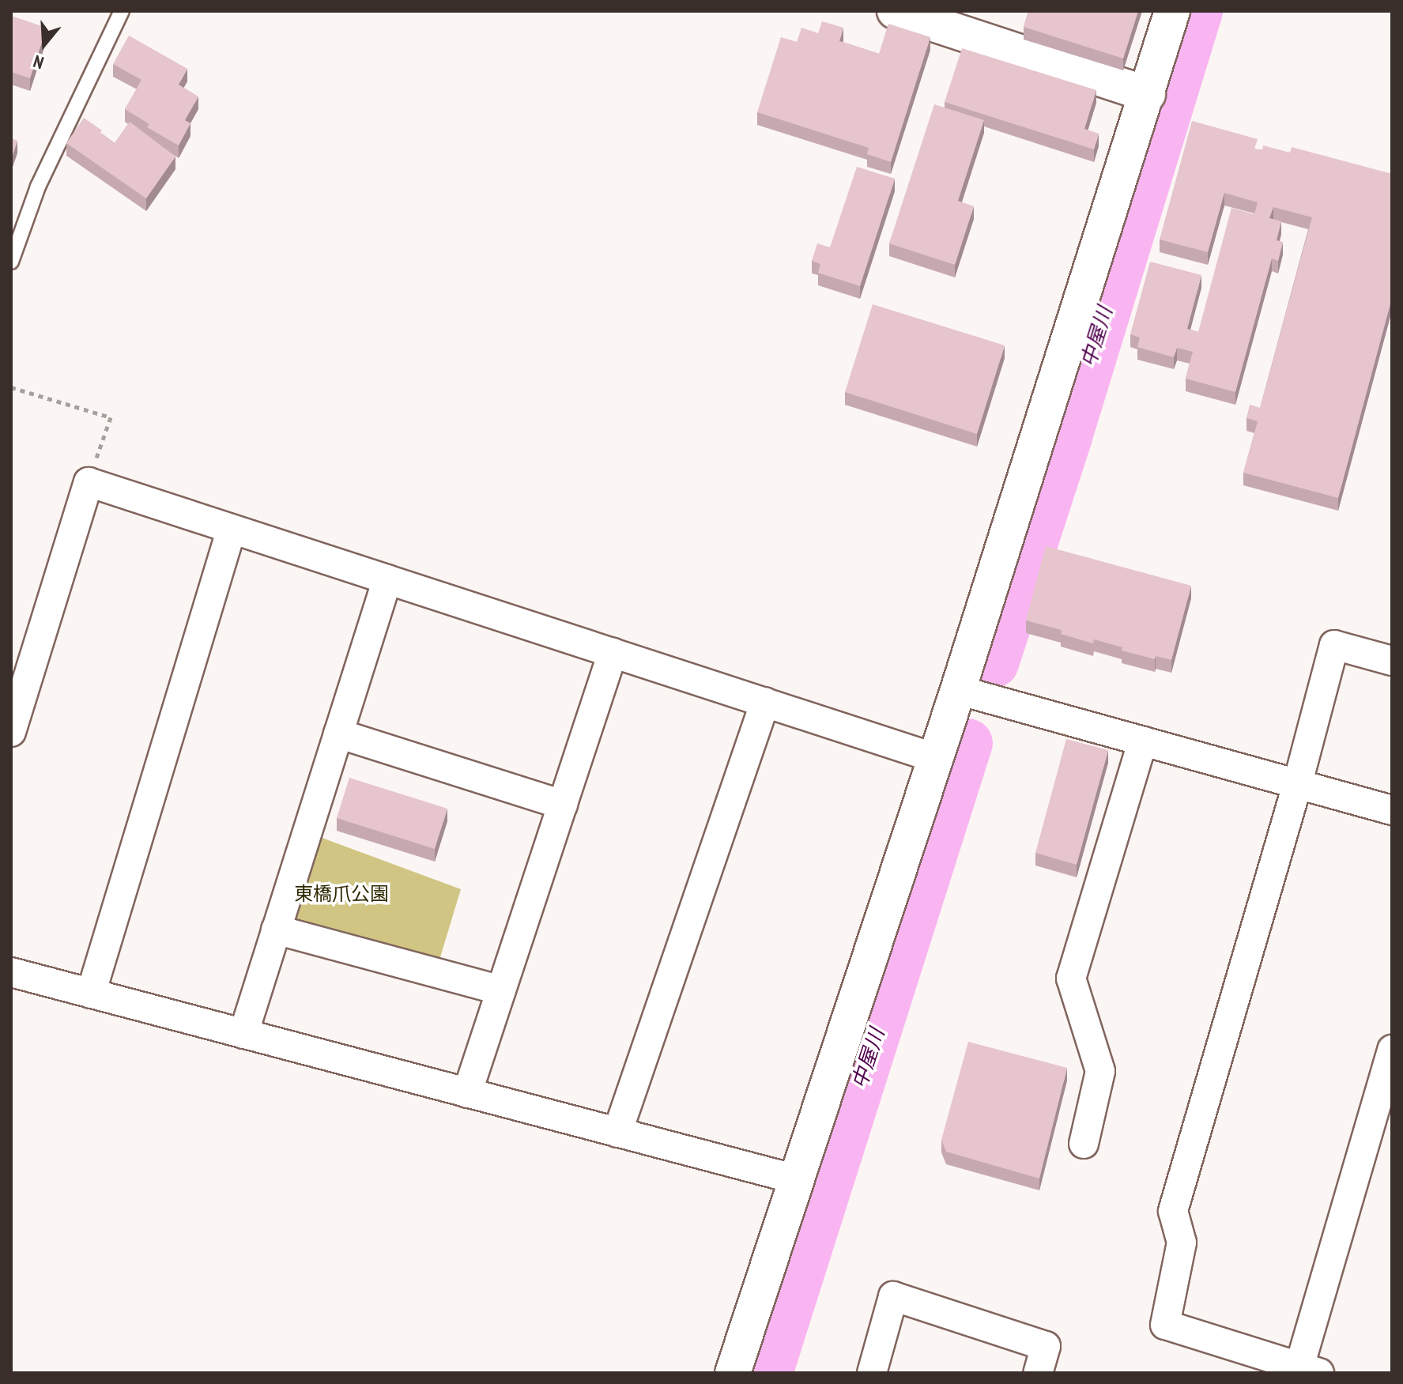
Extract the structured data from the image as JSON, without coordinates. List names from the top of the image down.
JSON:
{
  "water": ["中屋川"],
  "parks": ["東橋爪公園"],
  "north": "bottom"
}
